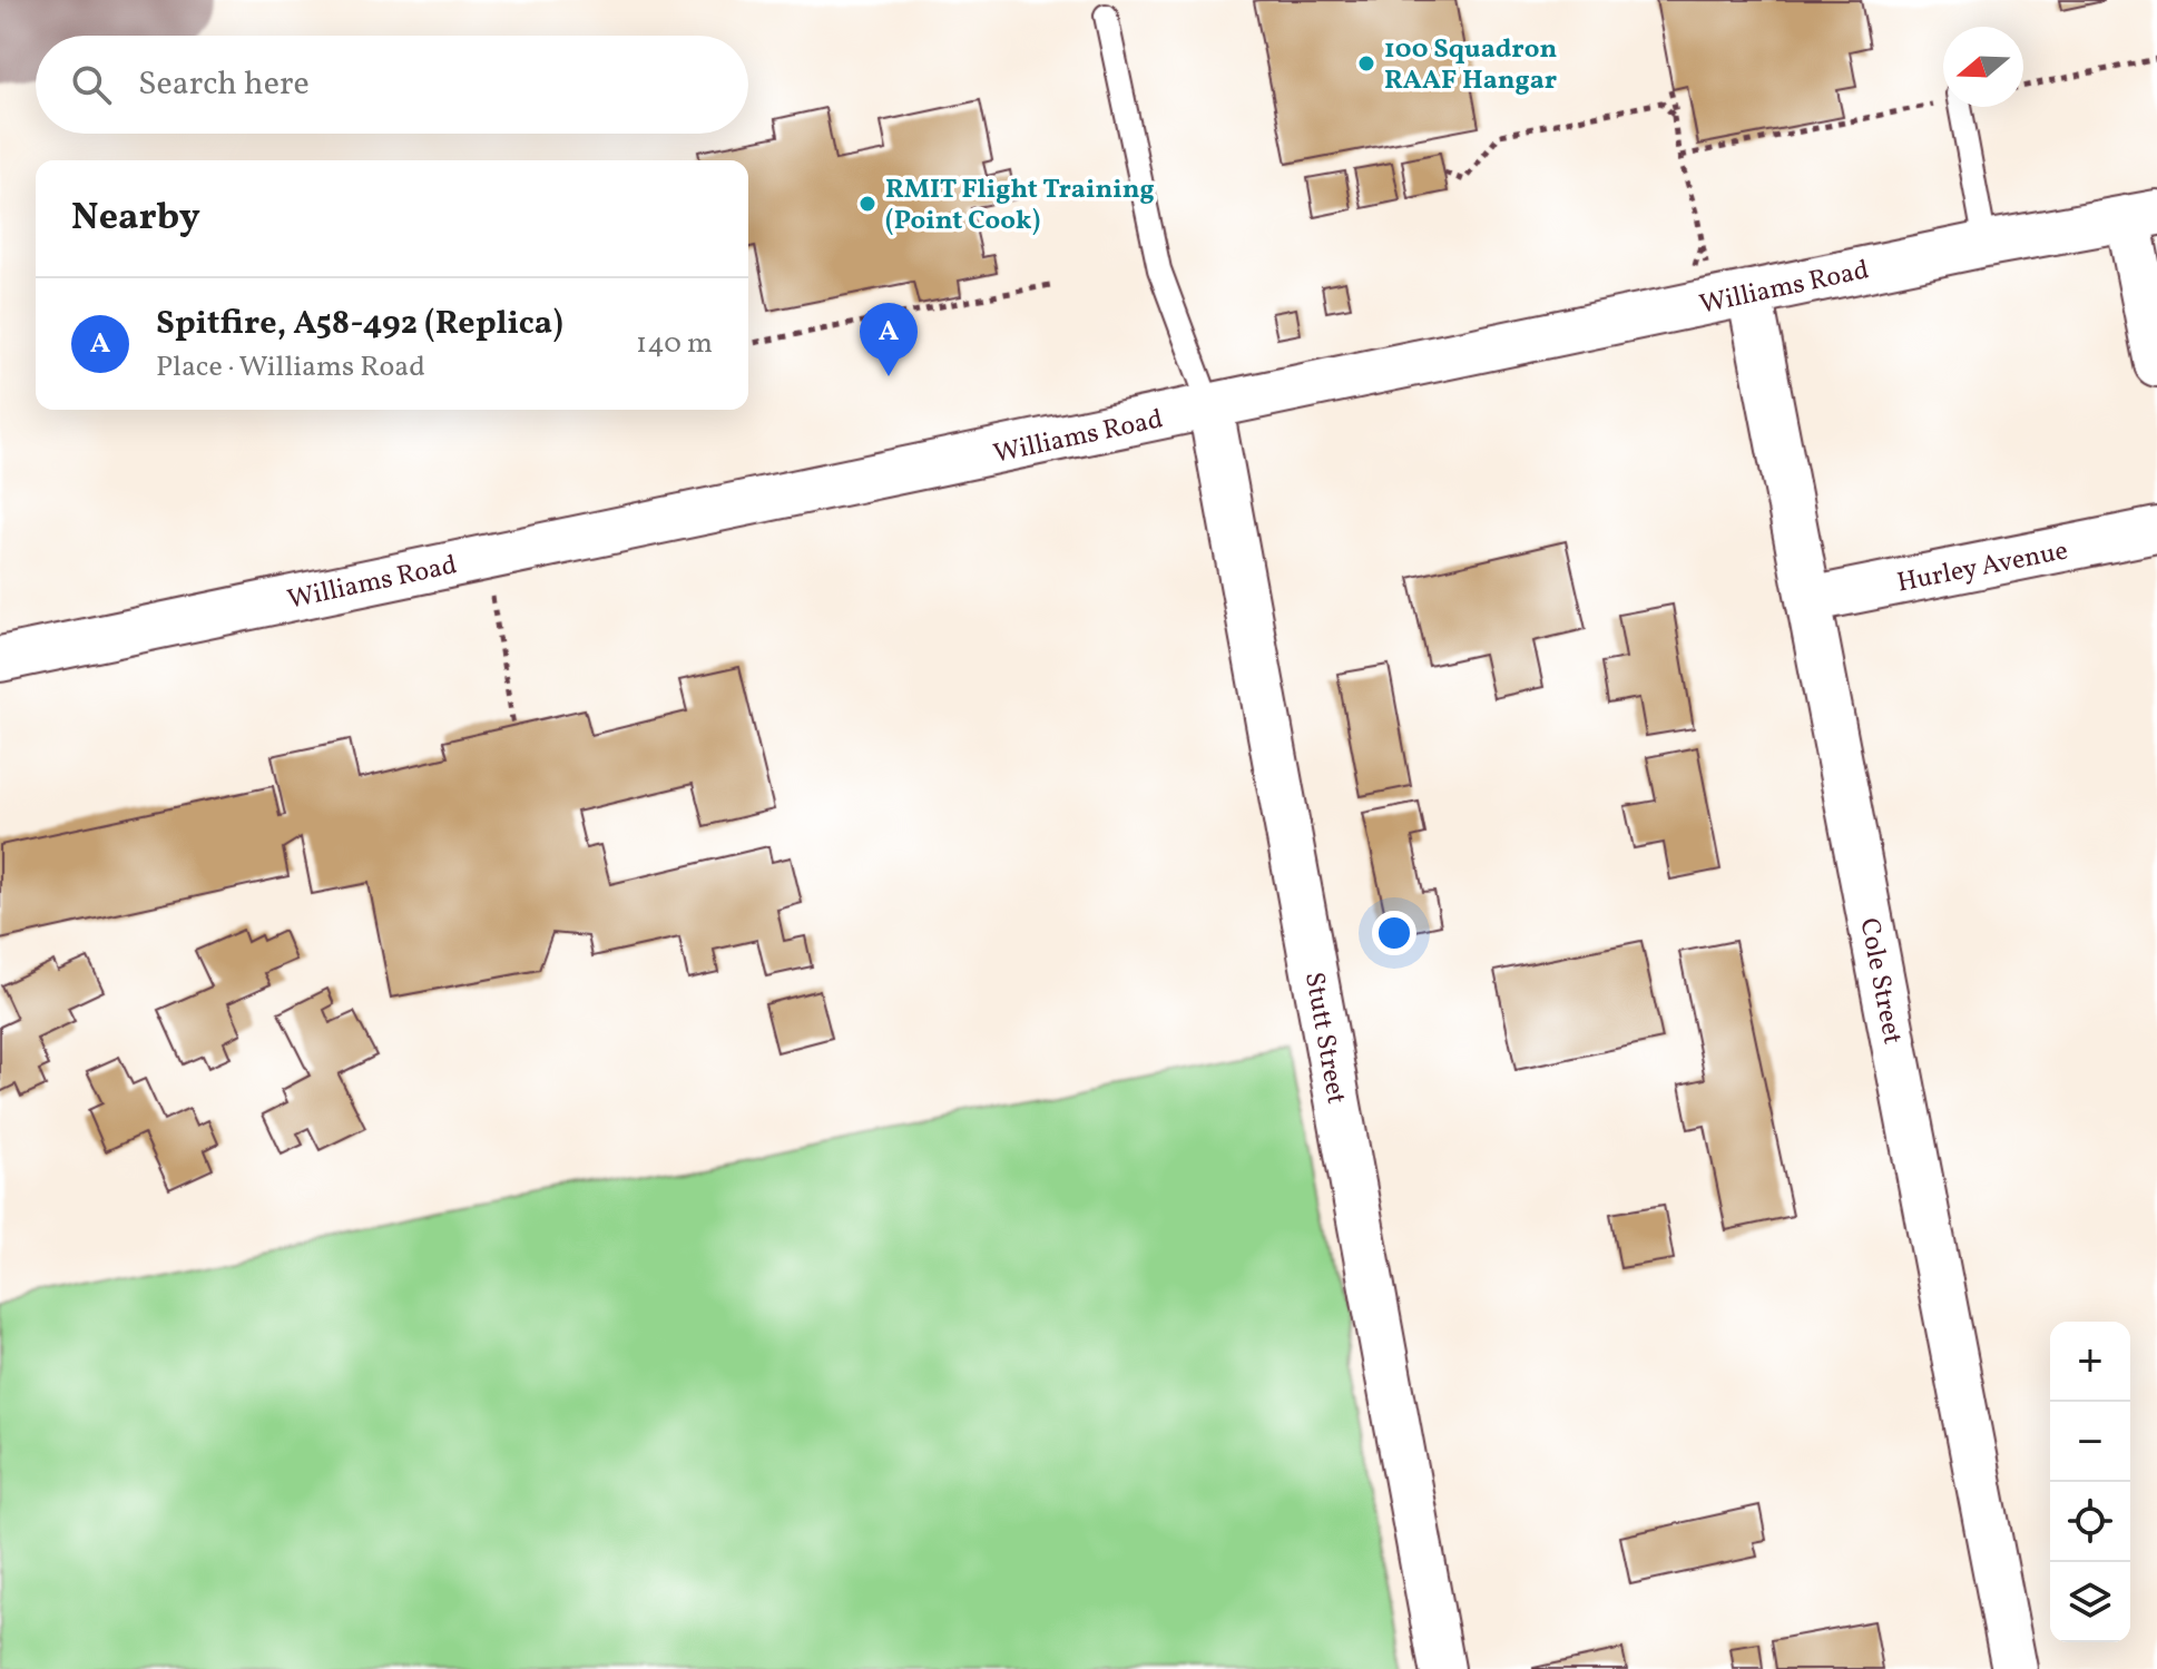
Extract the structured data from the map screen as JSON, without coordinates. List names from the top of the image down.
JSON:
{
  "streets": {
    "street": [
      "Williams Road",
      "Hurley Avenue",
      "Cole Street",
      "Stutt Street"
    ]
  },
  "crossings": [
    ["Williams Road", "Cole Street"],
    ["Williams Road", "Stutt Street"],
    ["Hurley Avenue", "Cole Street"]
  ],
  "places": ["100 Squadron RAAF Hangar", "RMIT Flight Training (Point Cook)"],
  "north": "left",
  "page": {
    "search": "Search here",
    "heading": "Nearby",
    "list": [
      {
        "mark": "A",
        "name": "Spitfire, A58-492 (Replica)",
        "note": "Place · Williams Road",
        "value": "140 m"
      }
    ],
    "pins": "A",
    "map_buttons": ["+", "−"]
  }
}
